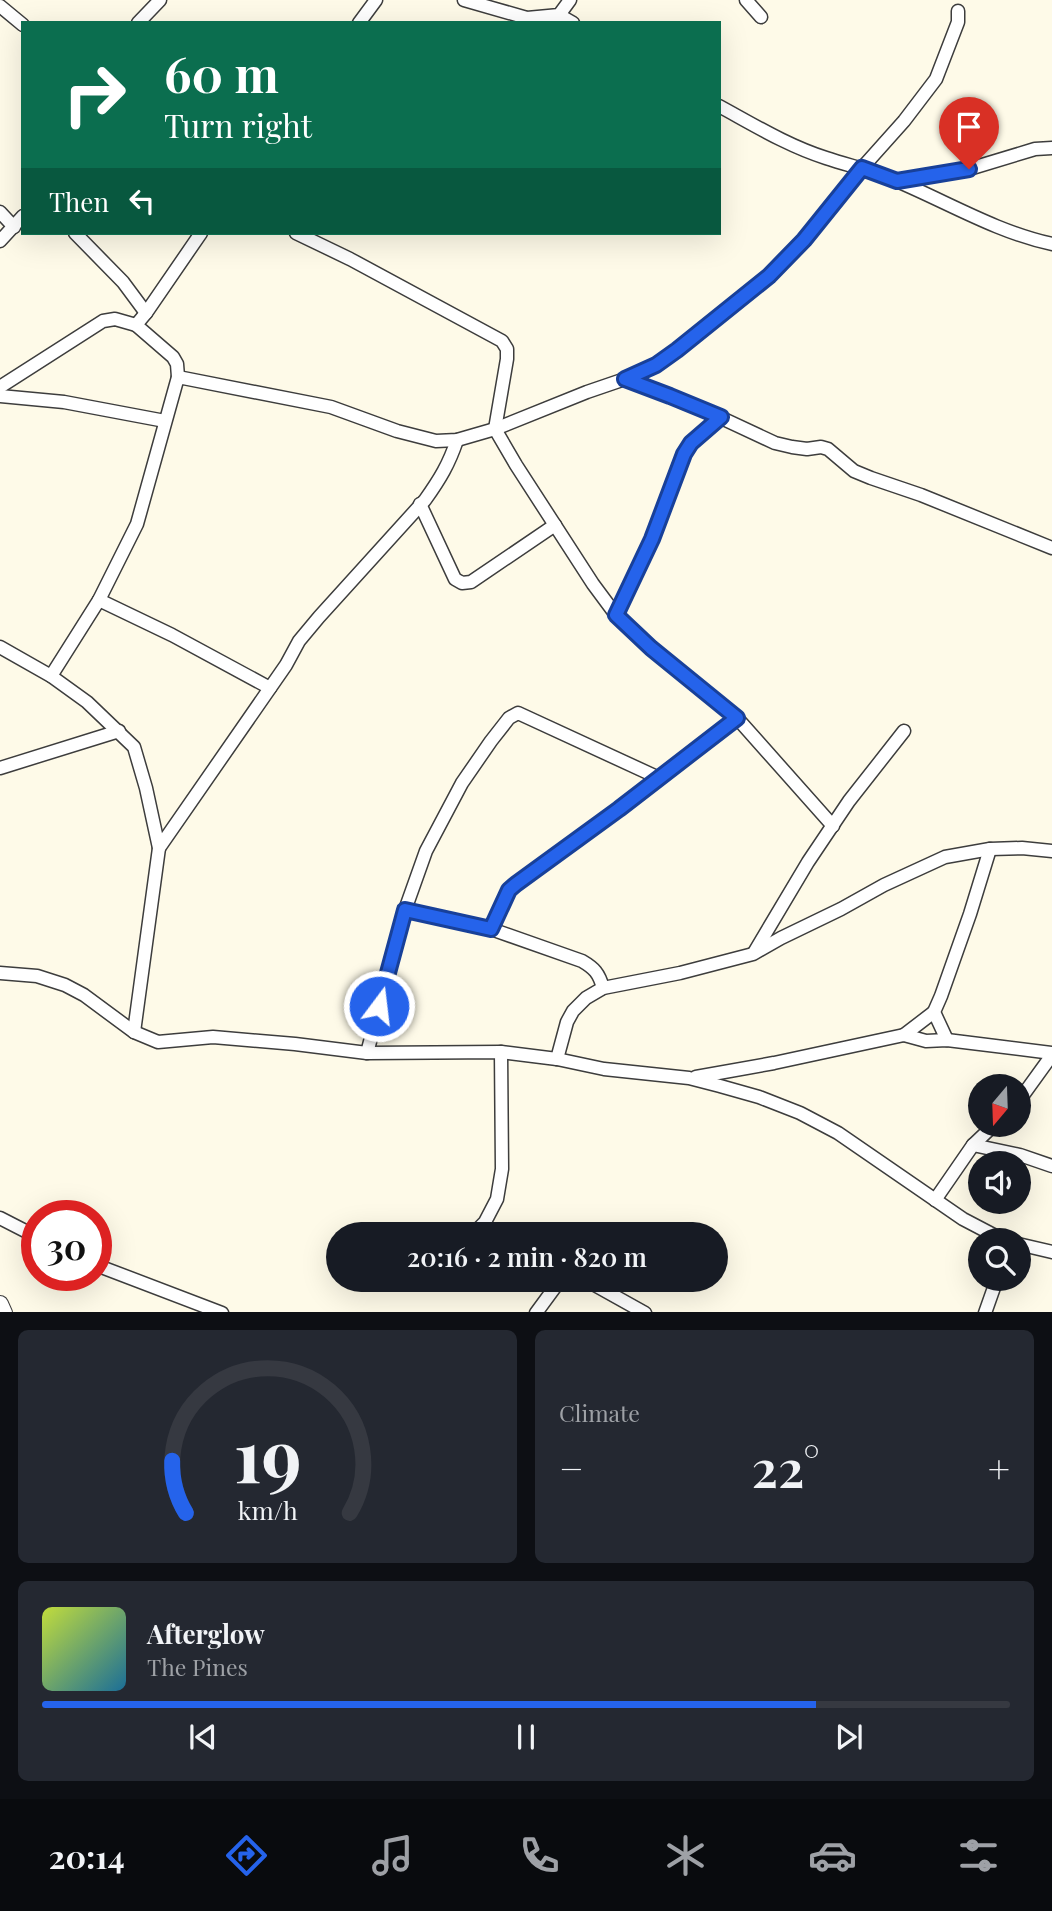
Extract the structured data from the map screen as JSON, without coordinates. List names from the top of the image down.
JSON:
{
  "north": "bottom",
  "page": {
    "turn": ["60 m", "Turn right"],
    "then": "Then",
    "limit": "30",
    "trip": "20:16 · 2 min · 820 m",
    "tile": "Climate",
    "heat": ["−", "22°", "+"],
    "song": ["Afterglow", "The Pines"],
    "tabs": "20:14",
    "gauge": ["19", "km/h"]
  }
}
